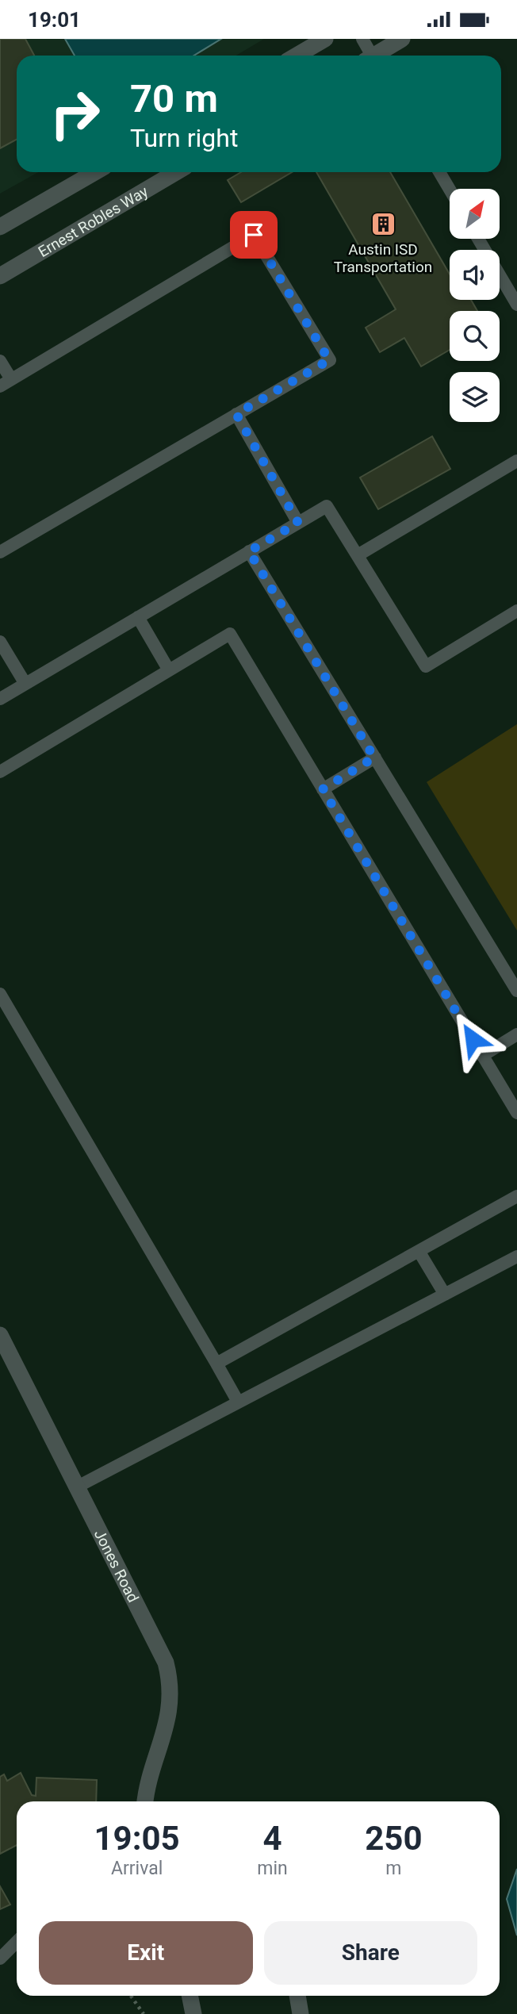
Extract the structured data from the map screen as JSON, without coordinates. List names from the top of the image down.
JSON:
{
  "streets": {
    "street": ["Ernest Robles Way", "Jones Road"]
  },
  "places": {
    "building": ["Austin ISD Transportation"]
  },
  "north": "top right",
  "page": {
    "status": "19:01",
    "turn": ["70 m", "Turn right"],
    "eta": [
      "19:05",
      "Arrival",
      "4",
      "min",
      "250",
      "m"
    ],
    "buttons": ["Exit", "Share"]
  }
}
